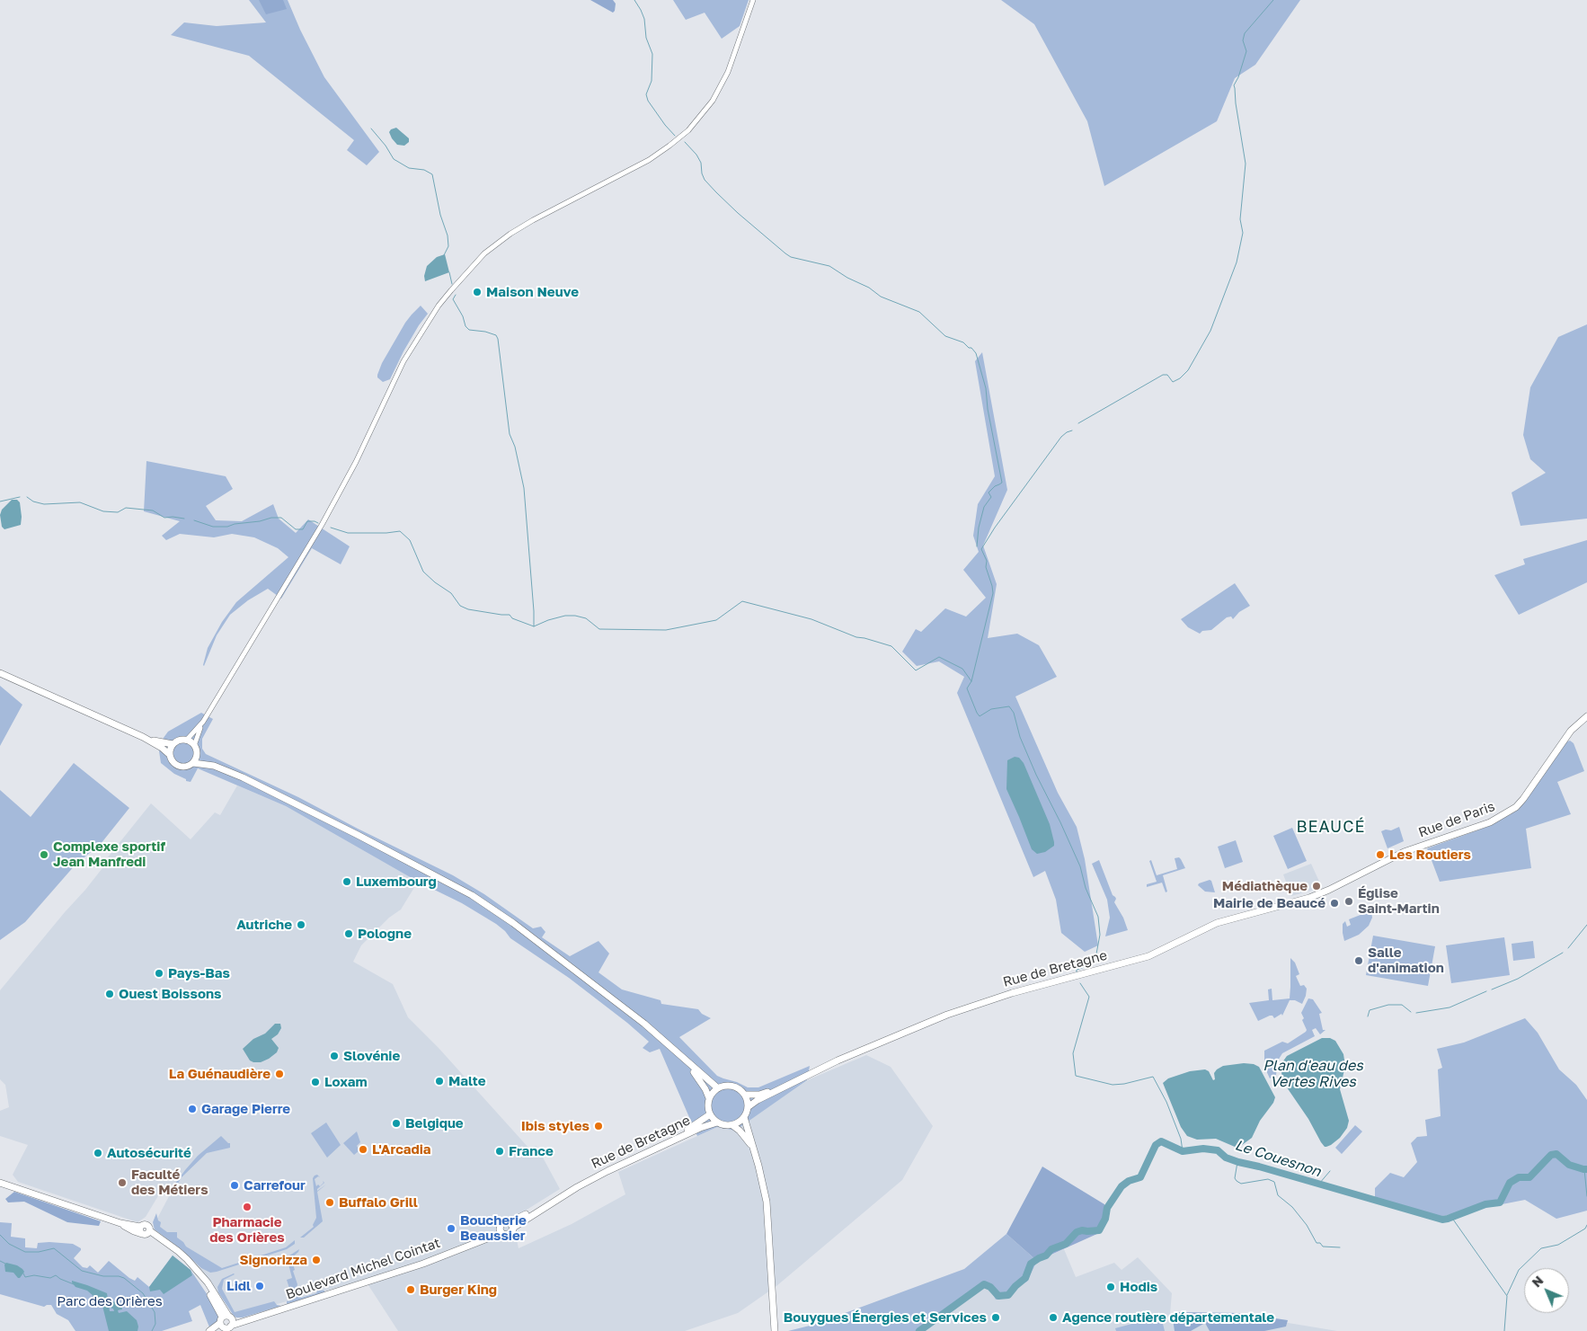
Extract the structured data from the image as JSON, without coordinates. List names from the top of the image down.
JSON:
{
  "streets": {
    "main road": ["Rue de Paris", "Rue de Bretagne", "Boulevard Michel Cointat"]
  },
  "crossings": [
    ["Rue de Paris", "Rue de Bretagne"]
  ],
  "districts": ["BEAUCÉ"],
  "water": ["Plan d'eau des Vertes Rives", "Le Couesnon"],
  "parks": ["Parc des Orières"],
  "places": [
    "Maison Neuve",
    "Complexe sportif Jean Manfredi",
    "Les Routiers",
    "Luxembourg",
    "Médiathèque",
    "Église Saint-Martin",
    "Mairie de Beaucé",
    "Autriche",
    "Pologne",
    "Salle d'animation",
    "Pays-Bas",
    "Ouest Boissons",
    "Slovénie",
    "La Guénaudière",
    "Malte",
    "Loxam",
    "Garage Pierre",
    "Belgique",
    "Ibis styles",
    "L'Arcadia",
    "France",
    "Autosécurité",
    "Faculté des Métiers",
    "Carrefour",
    "Buffalo Grill",
    "Pharmacie des Orières",
    "Boucherie Beaussier",
    "Signorizza",
    "Lidl",
    "Hodis",
    "Burger King",
    "Bouygues Énergies et Services",
    "Agence routière départementale"
  ],
  "north": "top left"
}
